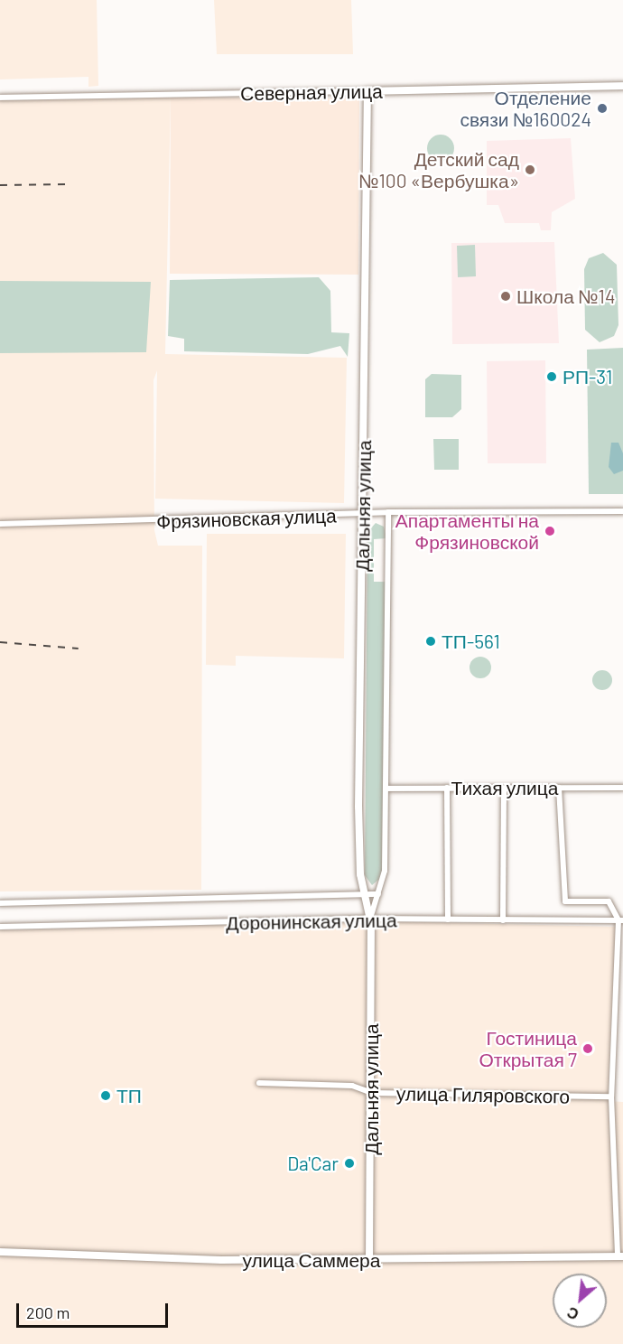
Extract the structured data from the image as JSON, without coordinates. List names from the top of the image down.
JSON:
{
  "streets": {
    "street": [
      "Северная улица",
      "Дальняя улица",
      "Фрязиновская улица",
      "Тихая улица",
      "Доронинская улица",
      "улица Гиляровского",
      "улица Саммера"
    ]
  },
  "crossings": [
    ["Северная улица", "Дальняя улица"],
    ["Дальняя улица", "Фрязиновская улица"],
    ["Дальняя улица", "Тихая улица"],
    ["Дальняя улица", "Доронинская улица"],
    ["Дальняя улица", "улица Гиляровского"],
    ["Дальняя улица", "улица Саммера"]
  ],
  "places": [
    "Отделение связи №160024",
    "Детский сад №100 «Вербушка»",
    "Школа №14",
    "РП-31",
    "Апартаменты на Фрязиновской",
    "ТП-561",
    "Гостиница Открытая 7",
    "ТП",
    "Da'Car"
  ],
  "scale_bar": "200 m",
  "north": "bottom left"
}
